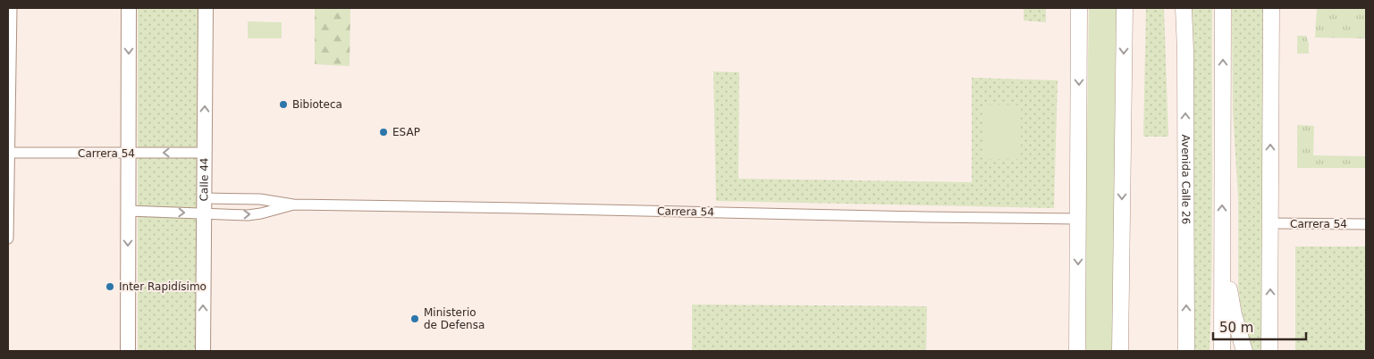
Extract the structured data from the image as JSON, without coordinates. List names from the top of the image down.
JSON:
{
  "streets": {
    "main road": ["Avenida Calle 26"],
    "street": ["Carrera 54", "Calle 44"]
  },
  "crossings": [
    ["Carrera 54", "Calle 44"]
  ],
  "places": [
    "Bibioteca",
    "ESAP",
    "Inter Rapidísimo",
    "Ministerio de Defensa"
  ],
  "scale_bar": "50 m"
}
